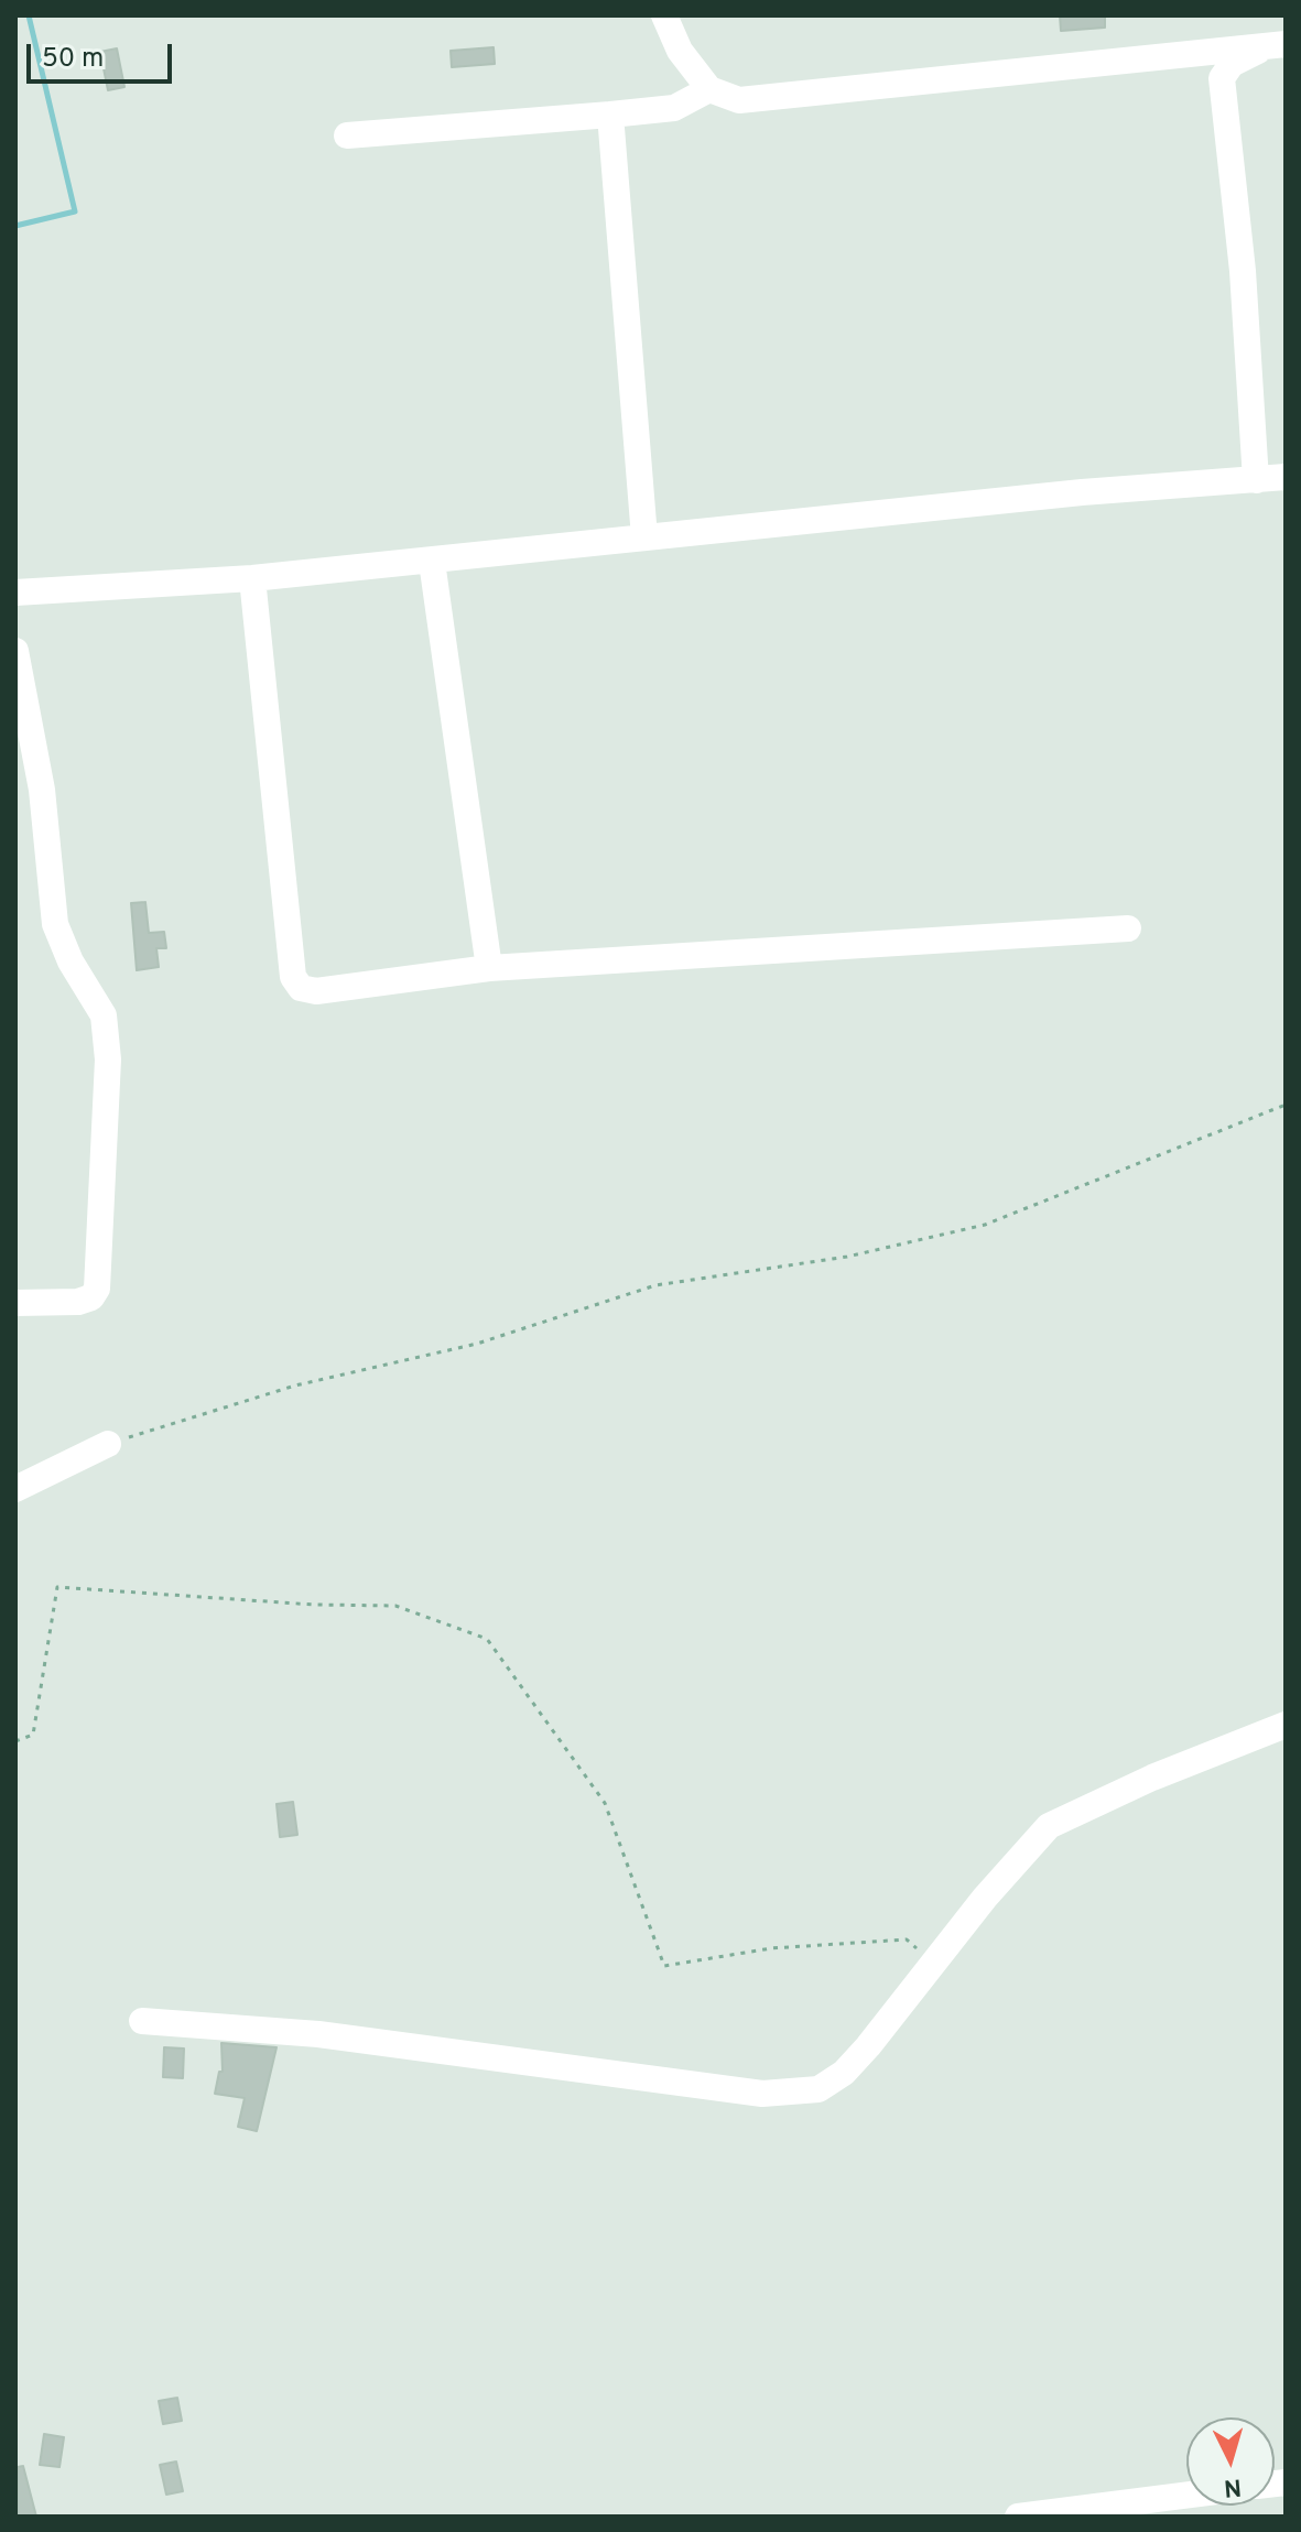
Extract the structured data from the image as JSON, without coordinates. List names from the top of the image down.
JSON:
{
  "scale_bar": "50 m",
  "north": "bottom"
}
